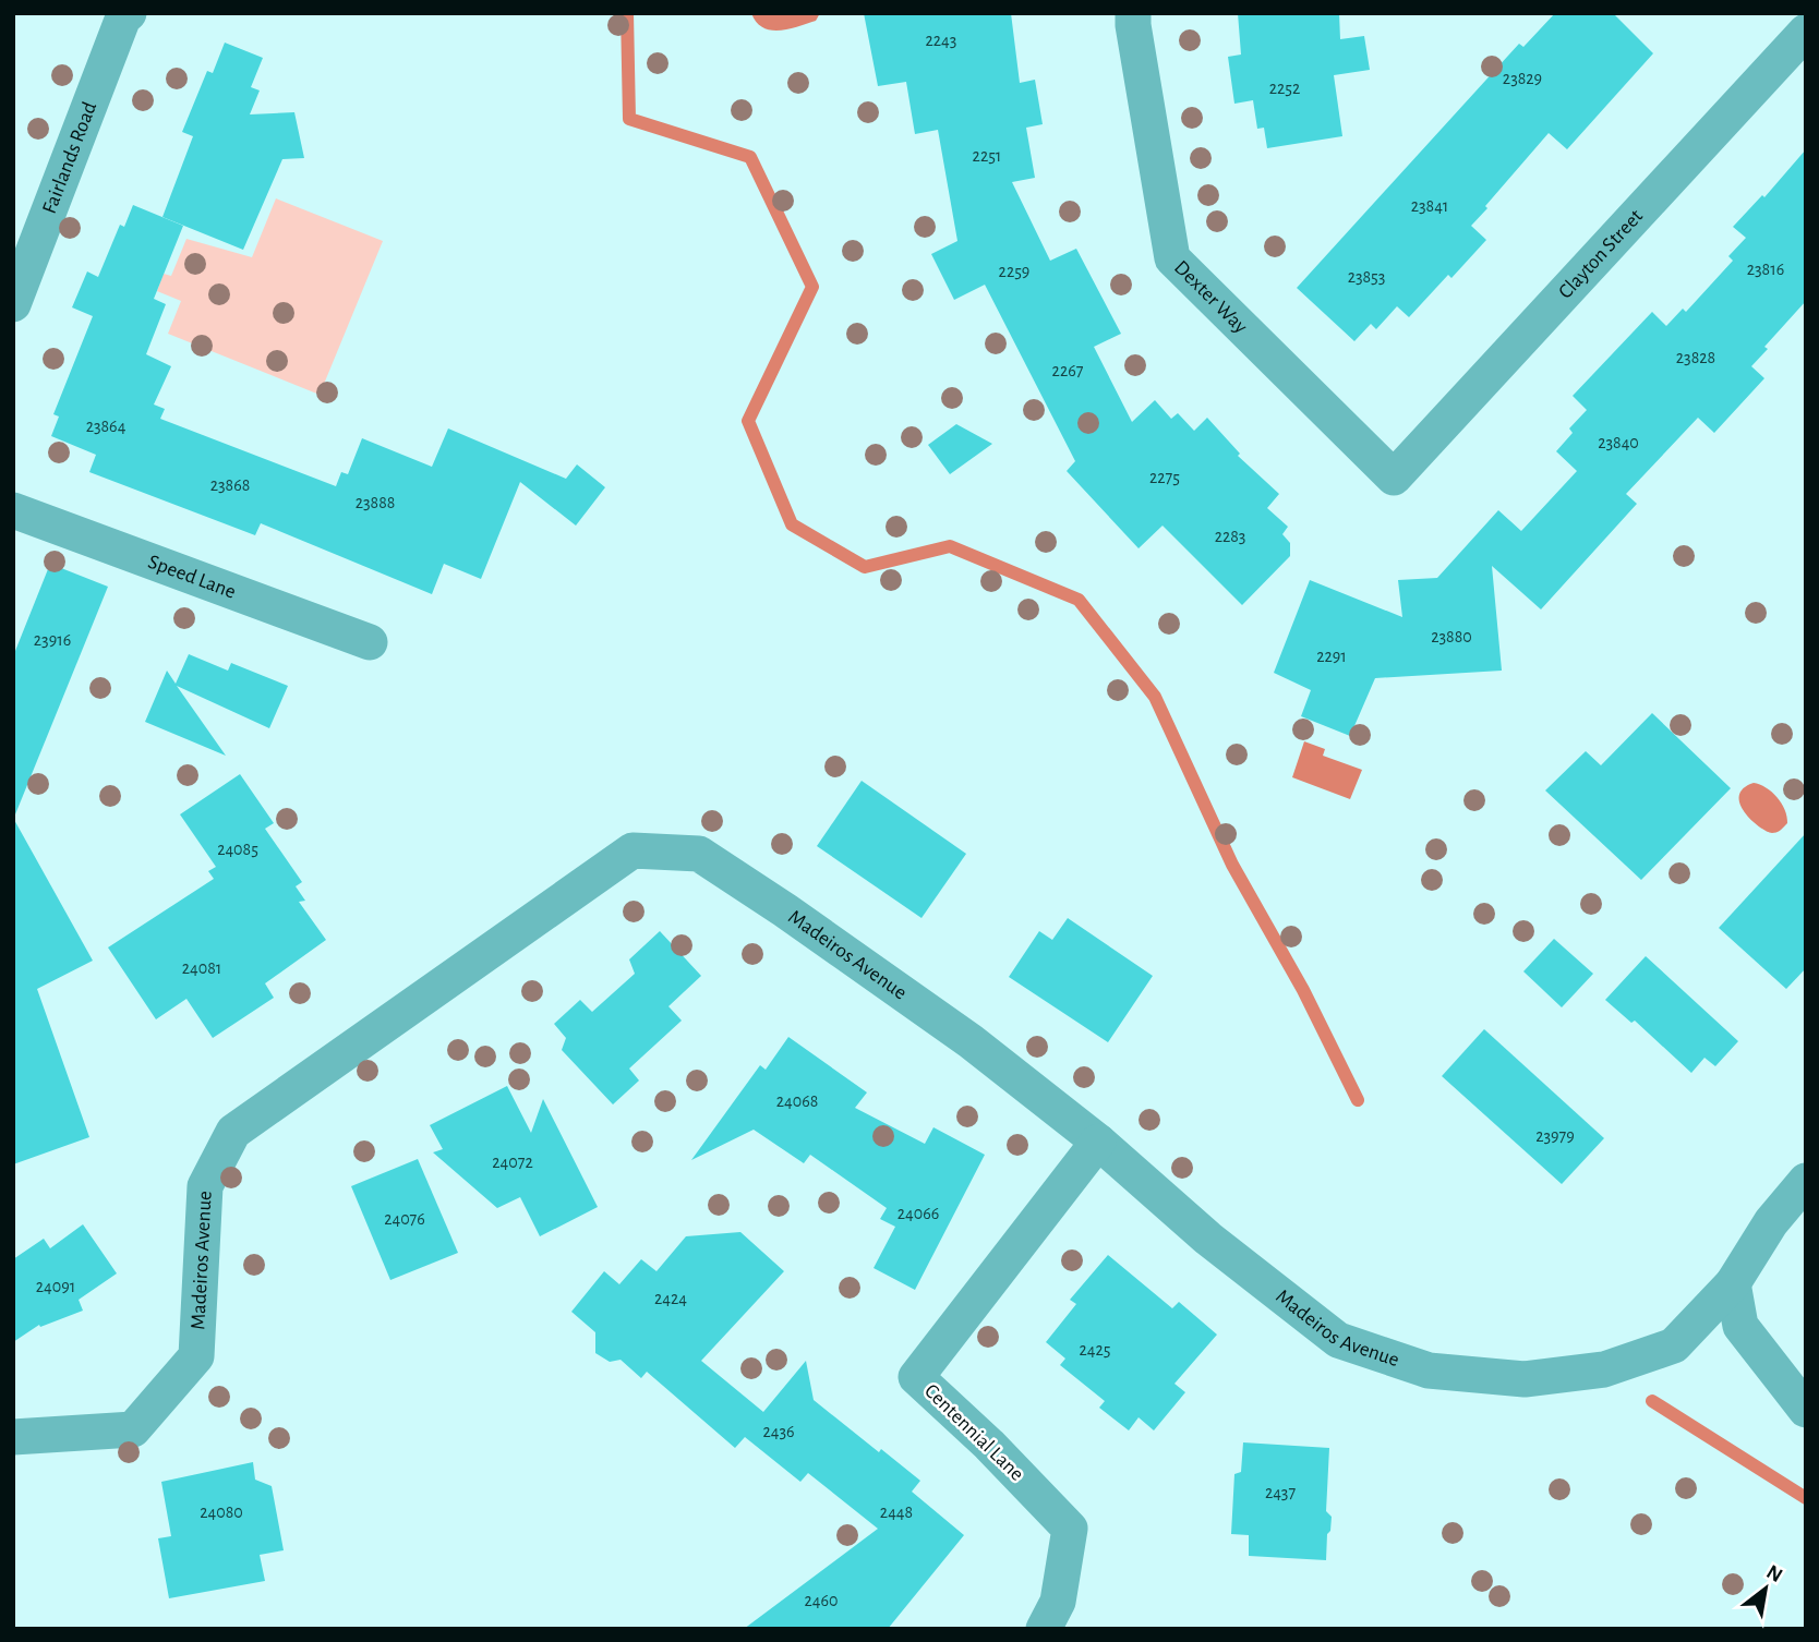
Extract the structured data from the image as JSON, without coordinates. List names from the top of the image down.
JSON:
{
  "streets": {
    "street": [
      "Fairlands Road",
      "Clayton Street",
      "Dexter Way",
      "Speed Lane",
      "Madeiros Avenue",
      "Centennial Lane"
    ]
  },
  "crossings": [
    ["Clayton Street", "Dexter Way"],
    ["Madeiros Avenue", "Centennial Lane"]
  ],
  "house_numbers": [
    "2243",
    "23829",
    "2252",
    "2251",
    "23841",
    "23816",
    "2259",
    "23853",
    "23828",
    "2267",
    "23864",
    "23840",
    "2275",
    "23868",
    "23888",
    "2283",
    "23880",
    "23916",
    "2291",
    "24085",
    "24081",
    "24068",
    "23979",
    "24072",
    "24066",
    "24076",
    "24091",
    "2424",
    "2425",
    "2436",
    "2437",
    "24080",
    "2448",
    "2460"
  ],
  "north": "top right"
}
